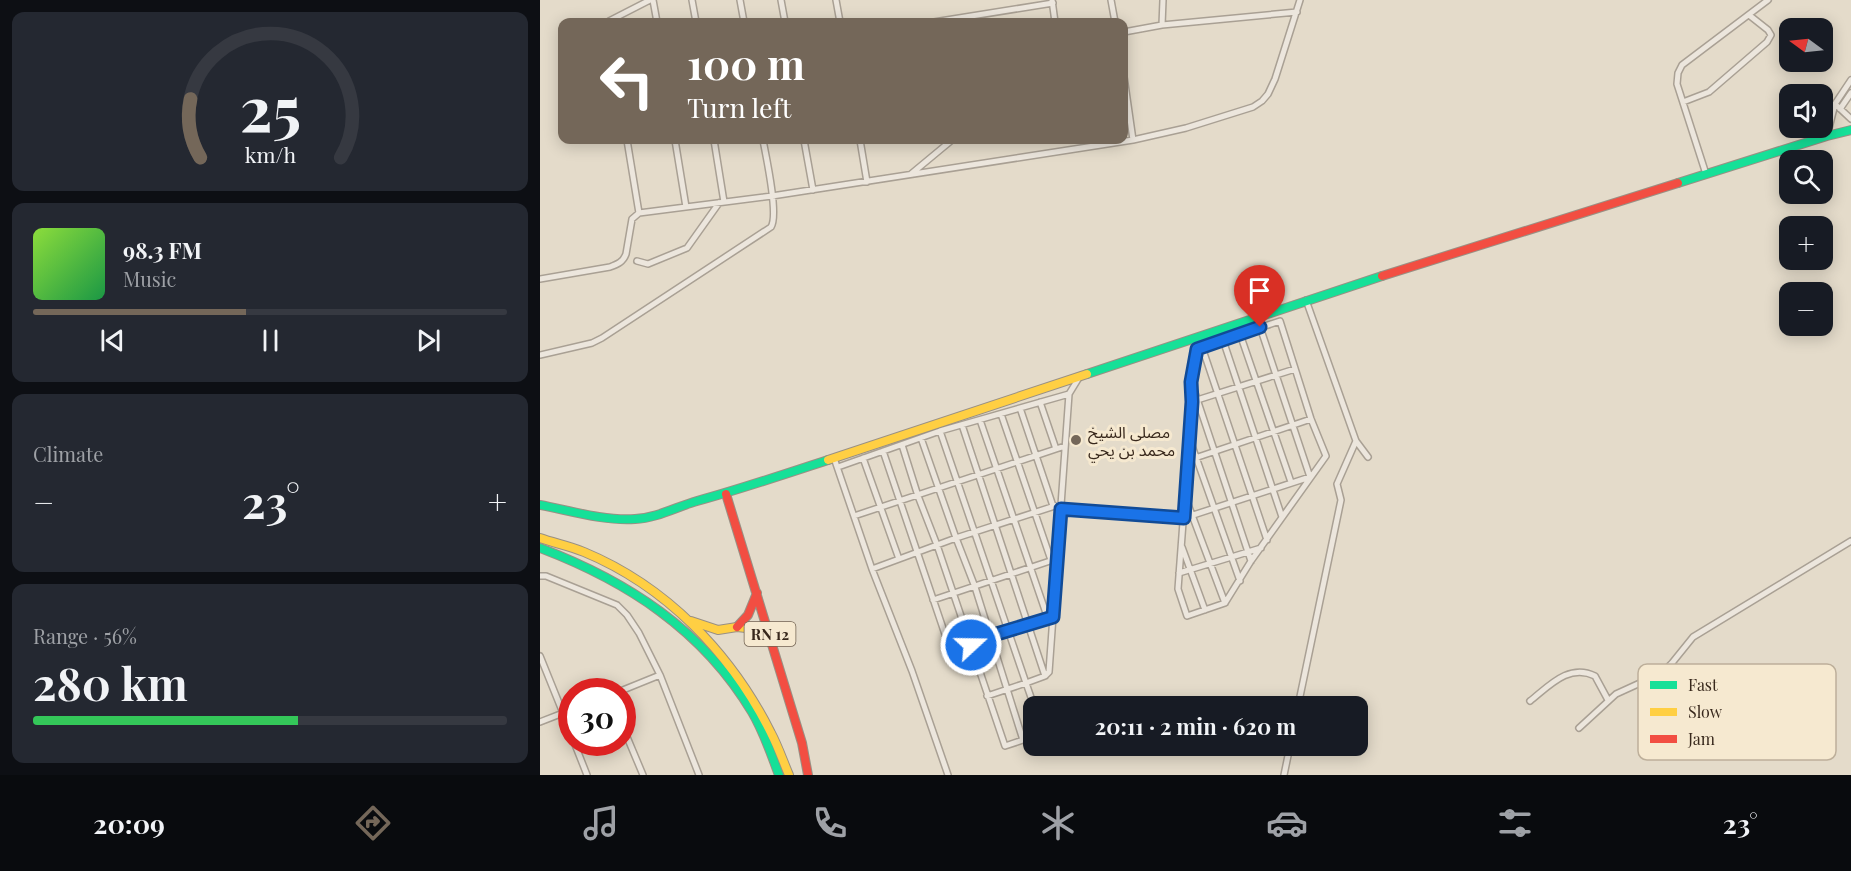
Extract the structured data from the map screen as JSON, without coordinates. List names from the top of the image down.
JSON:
{
  "streets": {
    "main road": ["RN 12"]
  },
  "places": ["مصلى الشيخ محمد بن يحي"],
  "legend": ["Fast", "Slow", "Jam"],
  "north": "left",
  "page": {
    "map_buttons": ["+", "−"],
    "turn": ["100 m", "Turn left"],
    "song": ["98.3 FM", "Music"],
    "tile": [
      "Climate",
      ["Range · 56%", "280 km"]
    ],
    "heat": ["−", "23°", "+"],
    "limit": "30",
    "trip": "20:11 · 2 min · 620 m",
    "tabs": ["20:09", "23°"],
    "gauge": ["25", "km/h"]
  }
}
